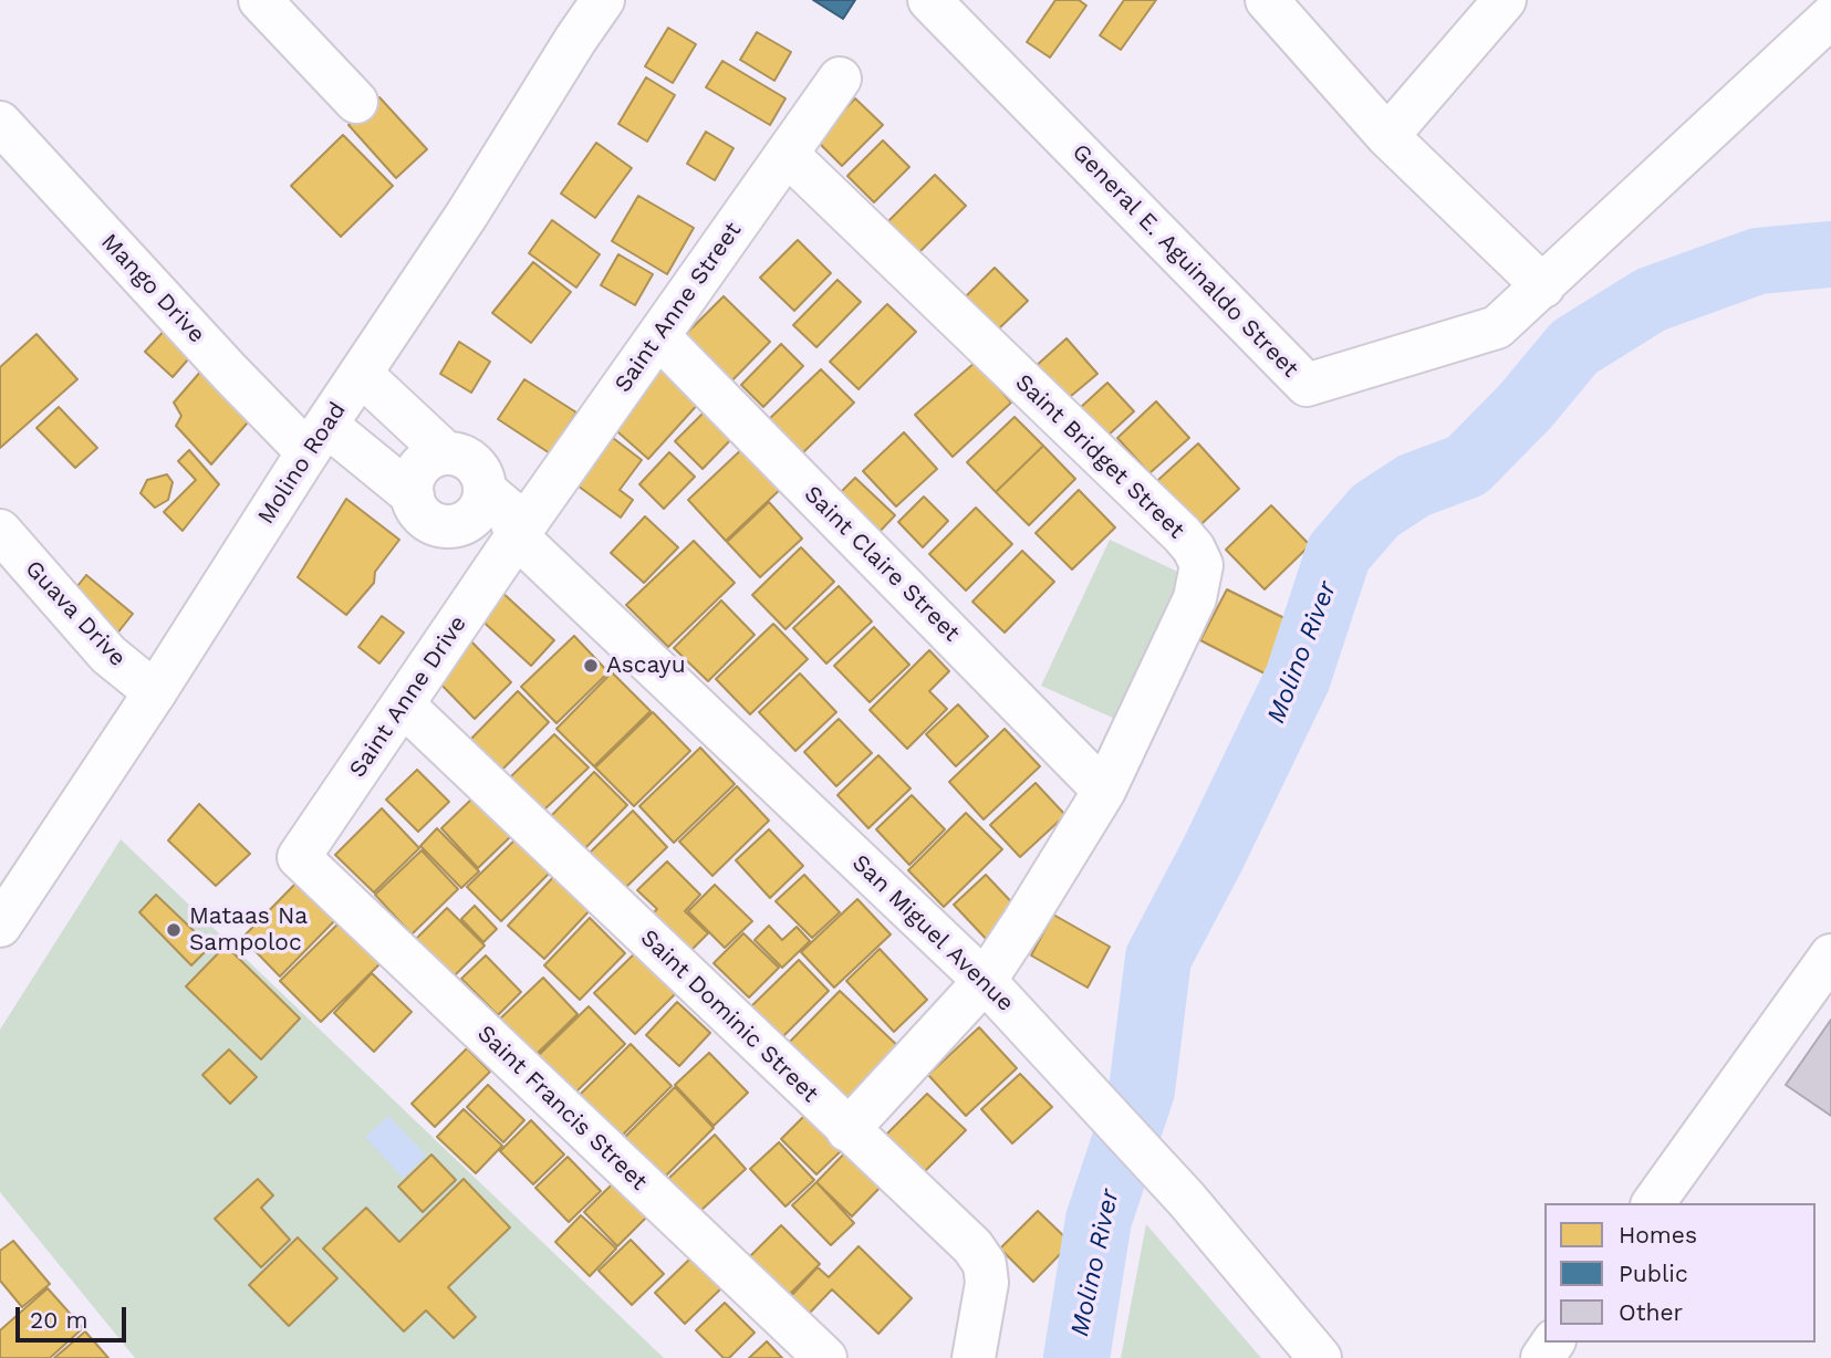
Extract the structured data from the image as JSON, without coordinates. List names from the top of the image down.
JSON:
{
  "streets": {
    "street": [
      "General E. Aguinaldo Street",
      "Mango Drive",
      "Saint Anne Street",
      "Saint Bridget Street",
      "Molino Road",
      "Saint Claire Street",
      "Guava Drive",
      "Saint Anne Drive",
      "San Miguel Avenue",
      "Saint Dominic Street",
      "Saint Francis Street"
    ]
  },
  "crossings": [
    ["Mango Drive", "Molino Road"],
    ["Saint Anne Street", "Saint Bridget Street"],
    ["Saint Anne Street", "Saint Claire Street"],
    ["Saint Anne Street", "Saint Anne Drive"],
    ["Saint Anne Street", "San Miguel Avenue"],
    ["Saint Bridget Street", "Saint Claire Street"],
    ["Saint Bridget Street", "San Miguel Avenue"],
    ["Saint Bridget Street", "Saint Dominic Street"],
    ["Molino Road", "Guava Drive"],
    ["Saint Anne Drive", "San Miguel Avenue"],
    ["Saint Anne Drive", "Saint Dominic Street"],
    ["Saint Anne Drive", "Saint Francis Street"]
  ],
  "water": ["Molino River"],
  "places": ["Ascayu", "Mataas Na Sampoloc"],
  "legend": ["Homes", "Public", "Other"],
  "scale_bar": "20 m"
}
